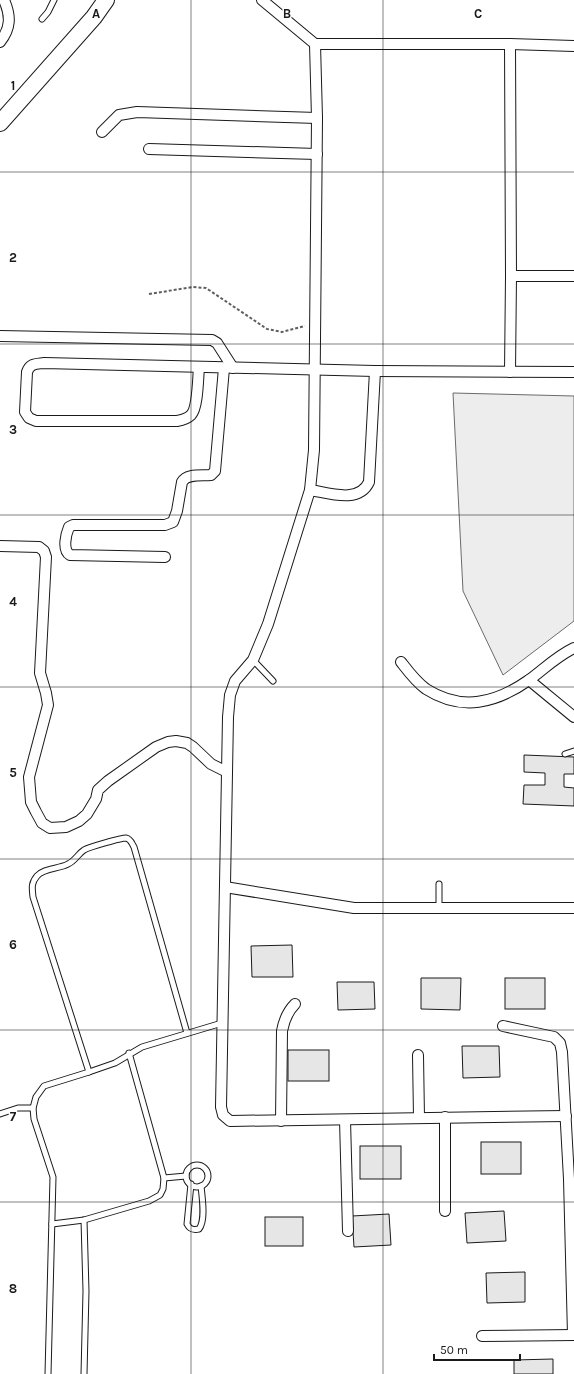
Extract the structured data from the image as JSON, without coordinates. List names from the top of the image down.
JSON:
{
  "scale_bar": "50 m",
  "grid": {
    "columns": ["A", "B", "C"],
    "rows": [
      "1",
      "2",
      "3",
      "4",
      "5",
      "6",
      "7",
      "8"
    ]
  }
}
